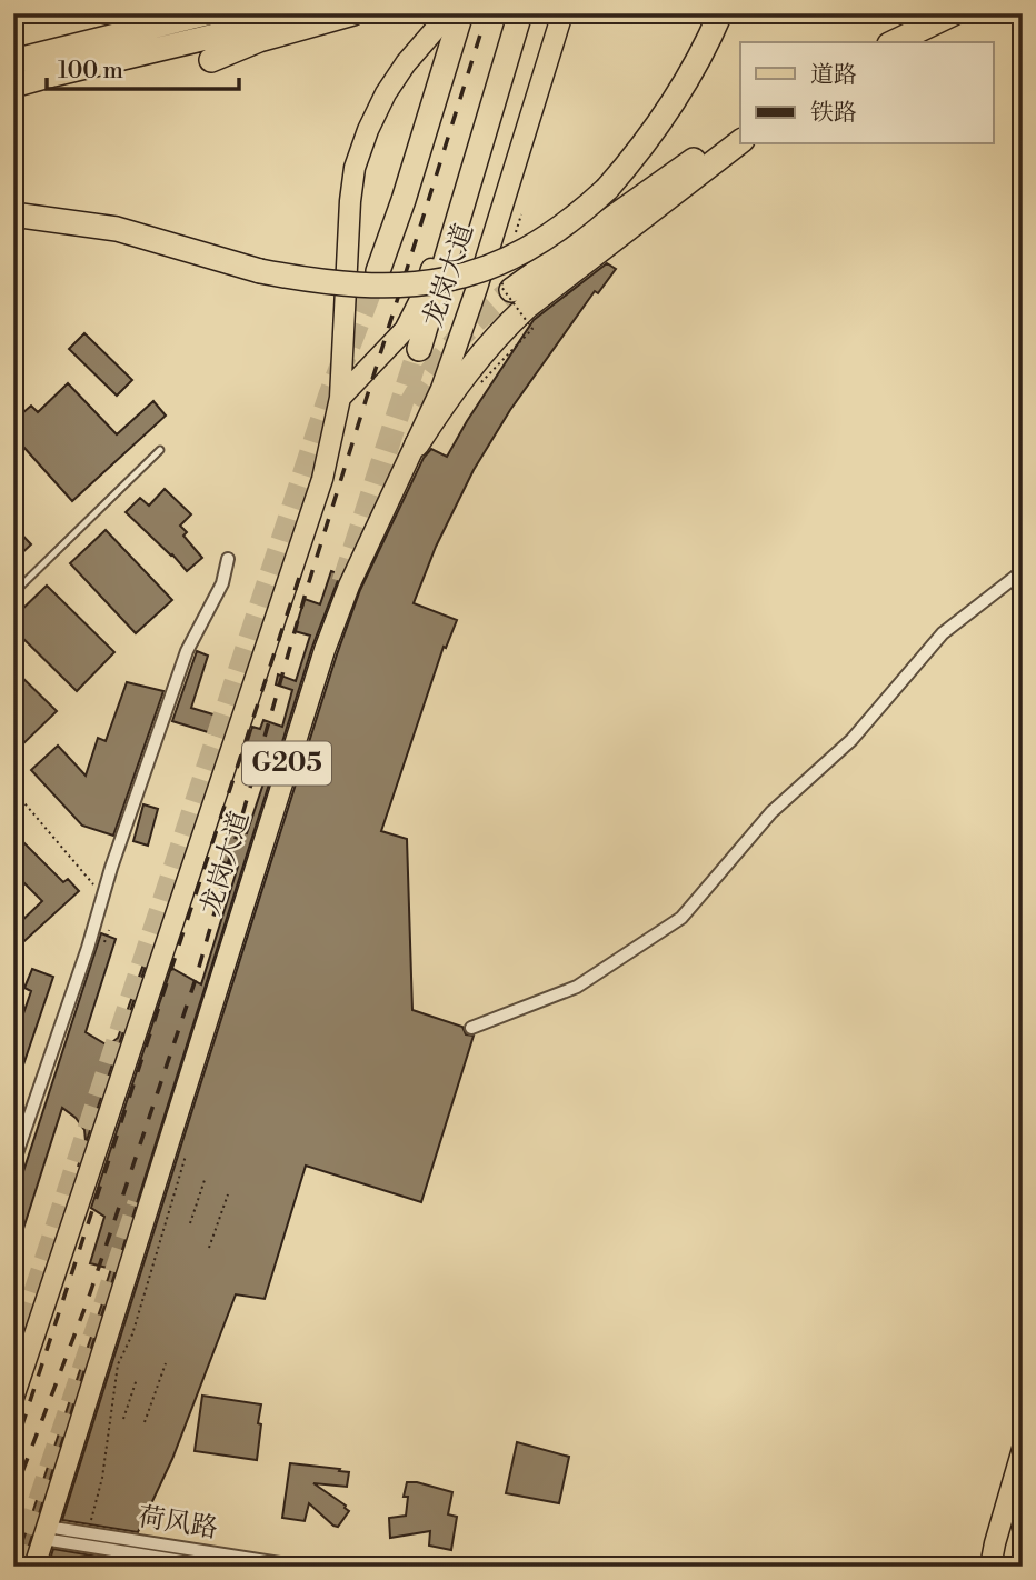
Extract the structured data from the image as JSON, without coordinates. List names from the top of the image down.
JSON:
{
  "streets": {
    "highway": ["龙岗大道"],
    "main road": ["G205"],
    "street": ["荷风路"]
  },
  "crossings": [
    ["龙岗大道", "荷风路"]
  ],
  "legend": ["道路", "铁路"],
  "scale_bar": "100 m"
}
